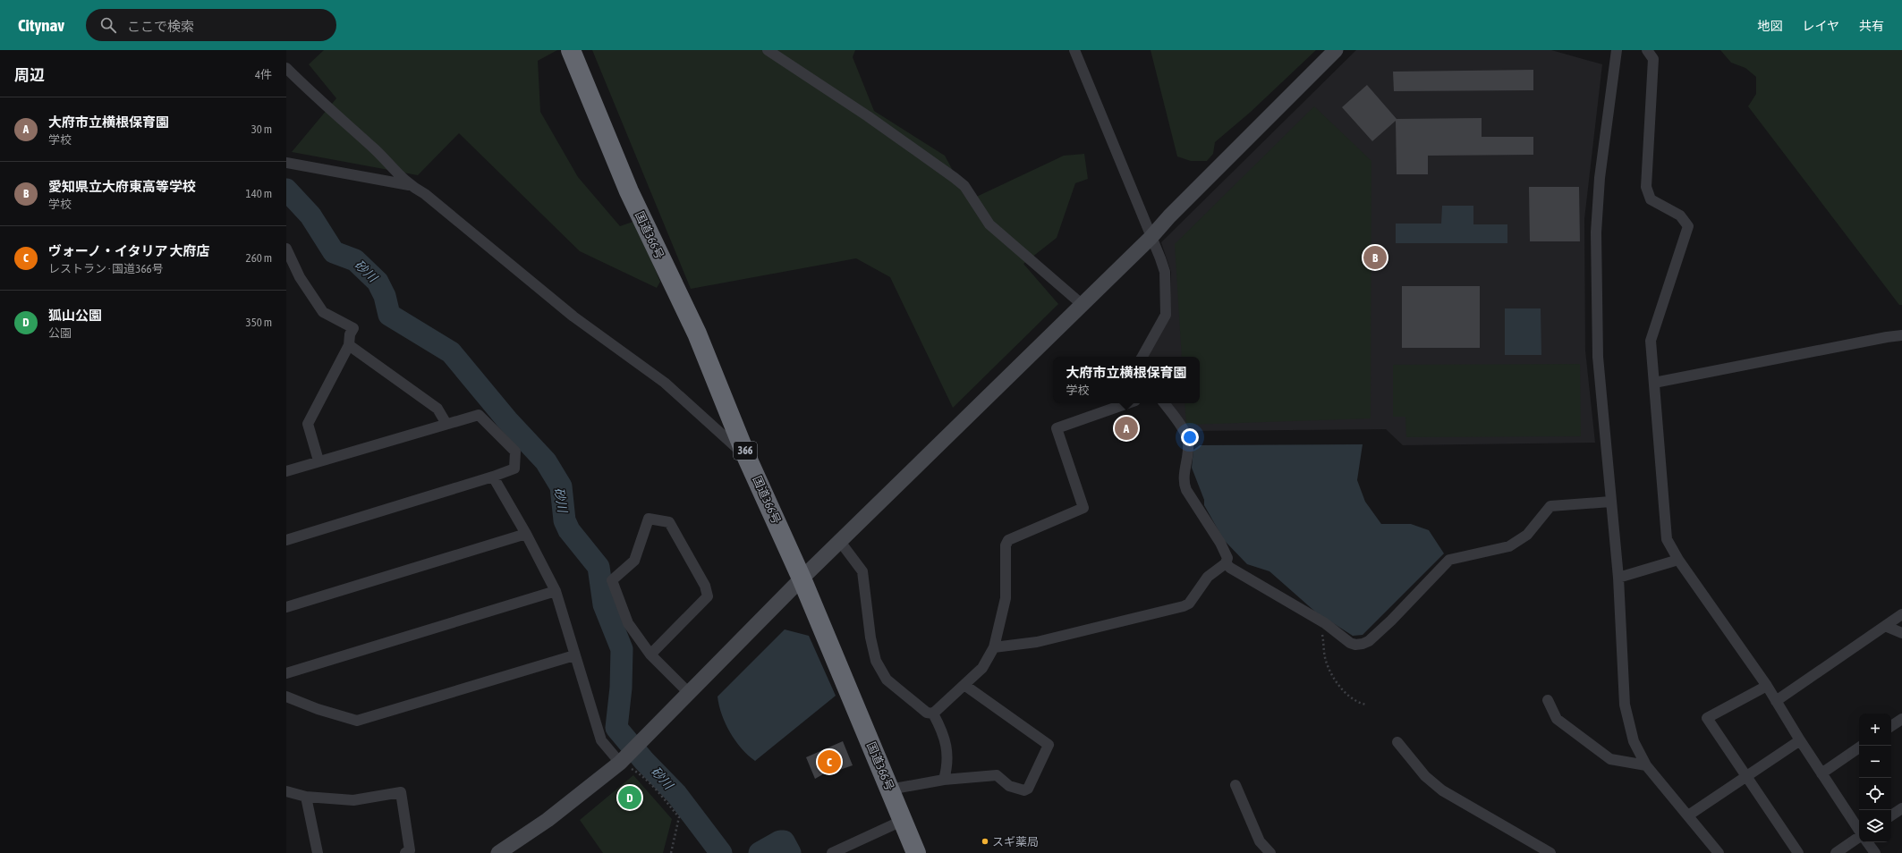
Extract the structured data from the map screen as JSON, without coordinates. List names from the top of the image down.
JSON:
{
  "streets": {
    "highway": ["国道366号", "366"]
  },
  "water": ["砂川"],
  "places": ["スギ薬局"],
  "page": {
    "header": "Citynav",
    "search": "ここで検索",
    "nav": ["地図", "レイヤ", "共有"],
    "heading": ["周辺", "4件"],
    "list": [
      {
        "mark": "A",
        "name": "大府市立横根保育園",
        "note": "学校",
        "value": "30 m"
      },
      {
        "mark": "B",
        "name": "愛知県立大府東高等学校",
        "note": "学校",
        "value": "140 m"
      },
      {
        "mark": "C",
        "name": "ヴォーノ・イタリア 大府店",
        "note": "レストラン · 国道366号",
        "value": "260 m"
      },
      {
        "mark": "D",
        "name": "狐山公園",
        "note": "公園",
        "value": "350 m"
      }
    ],
    "pins": [
      "B",
      "A",
      "C",
      "D"
    ],
    "popup": ["大府市立横根保育園", "学校"],
    "map_buttons": ["+", "−"]
  }
}
